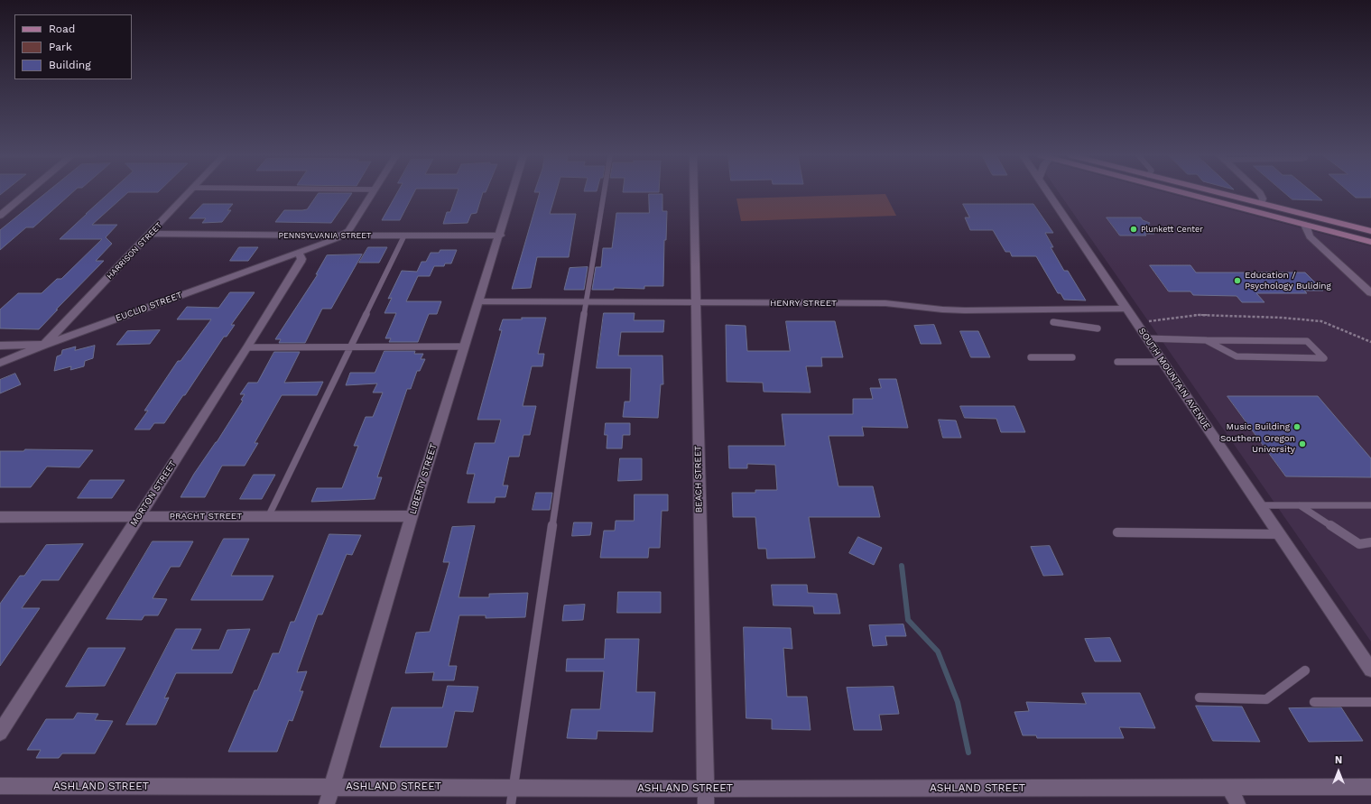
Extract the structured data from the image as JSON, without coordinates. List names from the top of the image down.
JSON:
{
  "streets": {
    "street": [
      "PENNSYLVANIA STREET",
      "HARRISON STREET",
      "HENRY STREET",
      "EUCLID STREET",
      "SOUTH MOUNTAIN AVENUE",
      "LIBERTY STREET",
      "BEACH STREET",
      "MORTON STREET",
      "PRACHT STREET",
      "ASHLAND STREET"
    ]
  },
  "crossings": [
    ["PENNSYLVANIA STREET", "HARRISON STREET"],
    ["PENNSYLVANIA STREET", "EUCLID STREET"],
    ["PENNSYLVANIA STREET", "LIBERTY STREET"],
    ["HARRISON STREET", "EUCLID STREET"],
    ["HENRY STREET", "SOUTH MOUNTAIN AVENUE"],
    ["HENRY STREET", "LIBERTY STREET"],
    ["HENRY STREET", "BEACH STREET"],
    ["EUCLID STREET", "MORTON STREET"],
    ["LIBERTY STREET", "PRACHT STREET"],
    ["LIBERTY STREET", "ASHLAND STREET"],
    ["BEACH STREET", "ASHLAND STREET"],
    ["MORTON STREET", "PRACHT STREET"]
  ],
  "places": [
    "Plunkett Center",
    "Education / Psychology Buliding",
    "Music Building",
    "Southern Oregon University"
  ],
  "legend": ["Road", "Park", "Building"],
  "north": "top"
}
